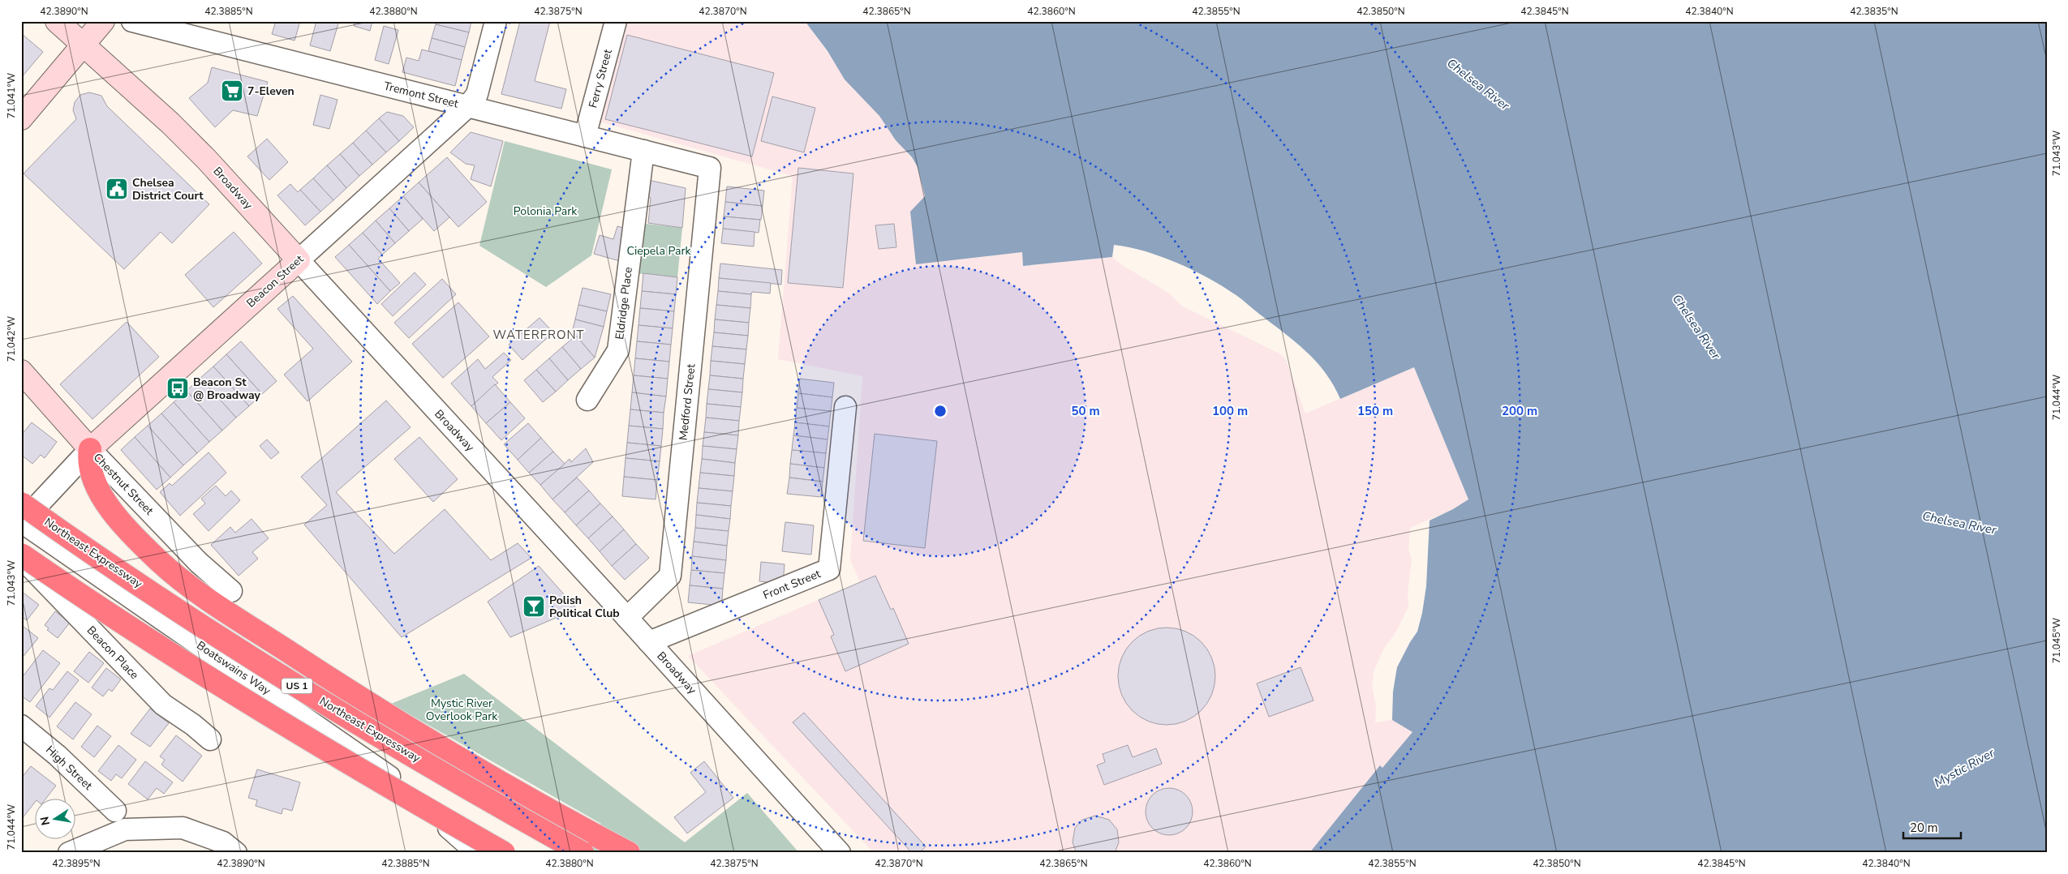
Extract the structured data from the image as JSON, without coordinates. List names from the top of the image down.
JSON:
{
  "streets": {
    "highway": ["Northeast Expressway", "US 1"],
    "street": [
      "Ferry Street",
      "Tremont Street",
      "Broadway",
      "Beacon Street",
      "Eldridge Place",
      "Medford Street",
      "Chestnut Street",
      "Front Street",
      "Beacon Place",
      "Boatswains Way",
      "High Street"
    ]
  },
  "crossings": [
    ["Ferry Street", "Tremont Street"],
    ["Tremont Street", "Beacon Street"],
    ["Tremont Street", "Eldridge Place"],
    ["Tremont Street", "Medford Street"],
    ["Broadway", "Beacon Street"],
    ["Broadway", "Medford Street"],
    ["Broadway", "Front Street"],
    ["Beacon Street", "Chestnut Street"],
    ["Beacon Street", "Northeast Expressway"],
    ["Beacon Street", "Boatswains Way"],
    ["Northeast Expressway", "Boatswains Way"]
  ],
  "districts": ["WATERFRONT"],
  "water": ["Chelsea River", "Mystic River"],
  "parks": ["Polonia Park", "Ciepela Park", "Mystic River Overlook Park"],
  "places": {
    "supermarket": ["7-Eleven"],
    "public building": ["Chelsea District Court"],
    "bus stop": ["Beacon St @ Broadway"],
    "bar": ["Polish Political Club"]
  },
  "scale_bar": "20 m",
  "north": "left",
  "coordinates": [
    "42.3890°N",
    "42.3885°N",
    "42.3880°N",
    "42.3875°N",
    "42.3870°N",
    "42.3865°N",
    "42.3860°N",
    "42.3855°N",
    "42.3850°N",
    "42.3845°N",
    "42.3840°N",
    "42.3835°N",
    "71.041°W",
    "71.043°W",
    "71.042°W",
    "71.044°W",
    "71.045°W",
    "42.3895°N"
  ],
  "rings": [
    "50 m",
    "100 m",
    "150 m",
    "200 m"
  ]
}
